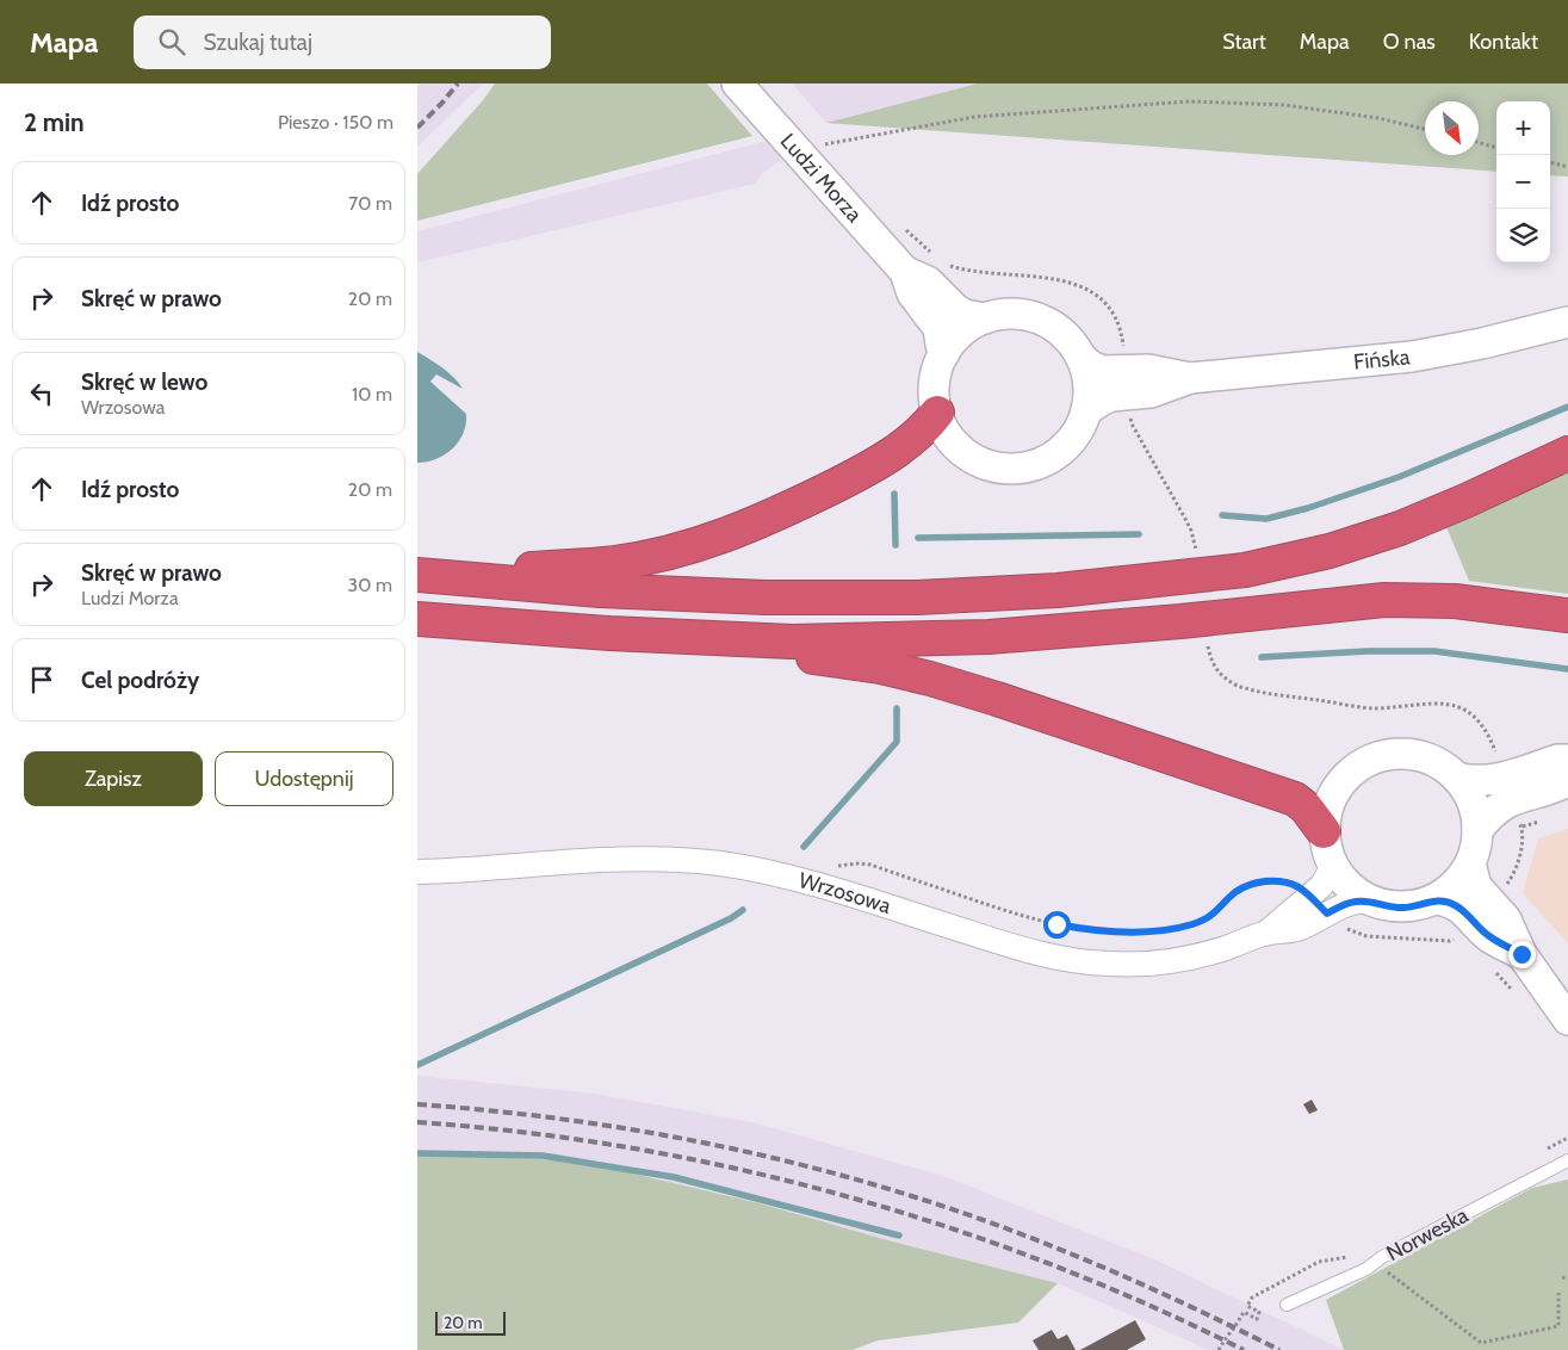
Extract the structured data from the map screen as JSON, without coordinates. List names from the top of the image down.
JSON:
{
  "streets": {
    "street": ["Ludzi Morza", "Fińska", "Wrzosowa"],
    "lane": ["Norweska"]
  },
  "crossings": [
    ["Ludzi Morza", "Fińska"]
  ],
  "scale_bar": "20 m",
  "north": "bottom right",
  "page": {
    "header": "Mapa",
    "search": "Szukaj tutaj",
    "nav": [
      "Start",
      "Mapa",
      "O nas",
      "Kontakt"
    ],
    "heading": ["2 min", "Pieszo · 150 m"],
    "map_buttons": ["+", "−"],
    "list": [
      ["Idź prosto", "70 m"],
      ["Skręć w prawo", "20 m"],
      ["Skręć w lewo", "Wrzosowa", "10 m"],
      ["Idź prosto", "20 m"],
      ["Skręć w prawo", "Ludzi Morza", "30 m"],
      "Cel podróży"
    ],
    "buttons": ["Zapisz", "Udostępnij"],
    "scale": "20 m"
  }
}
